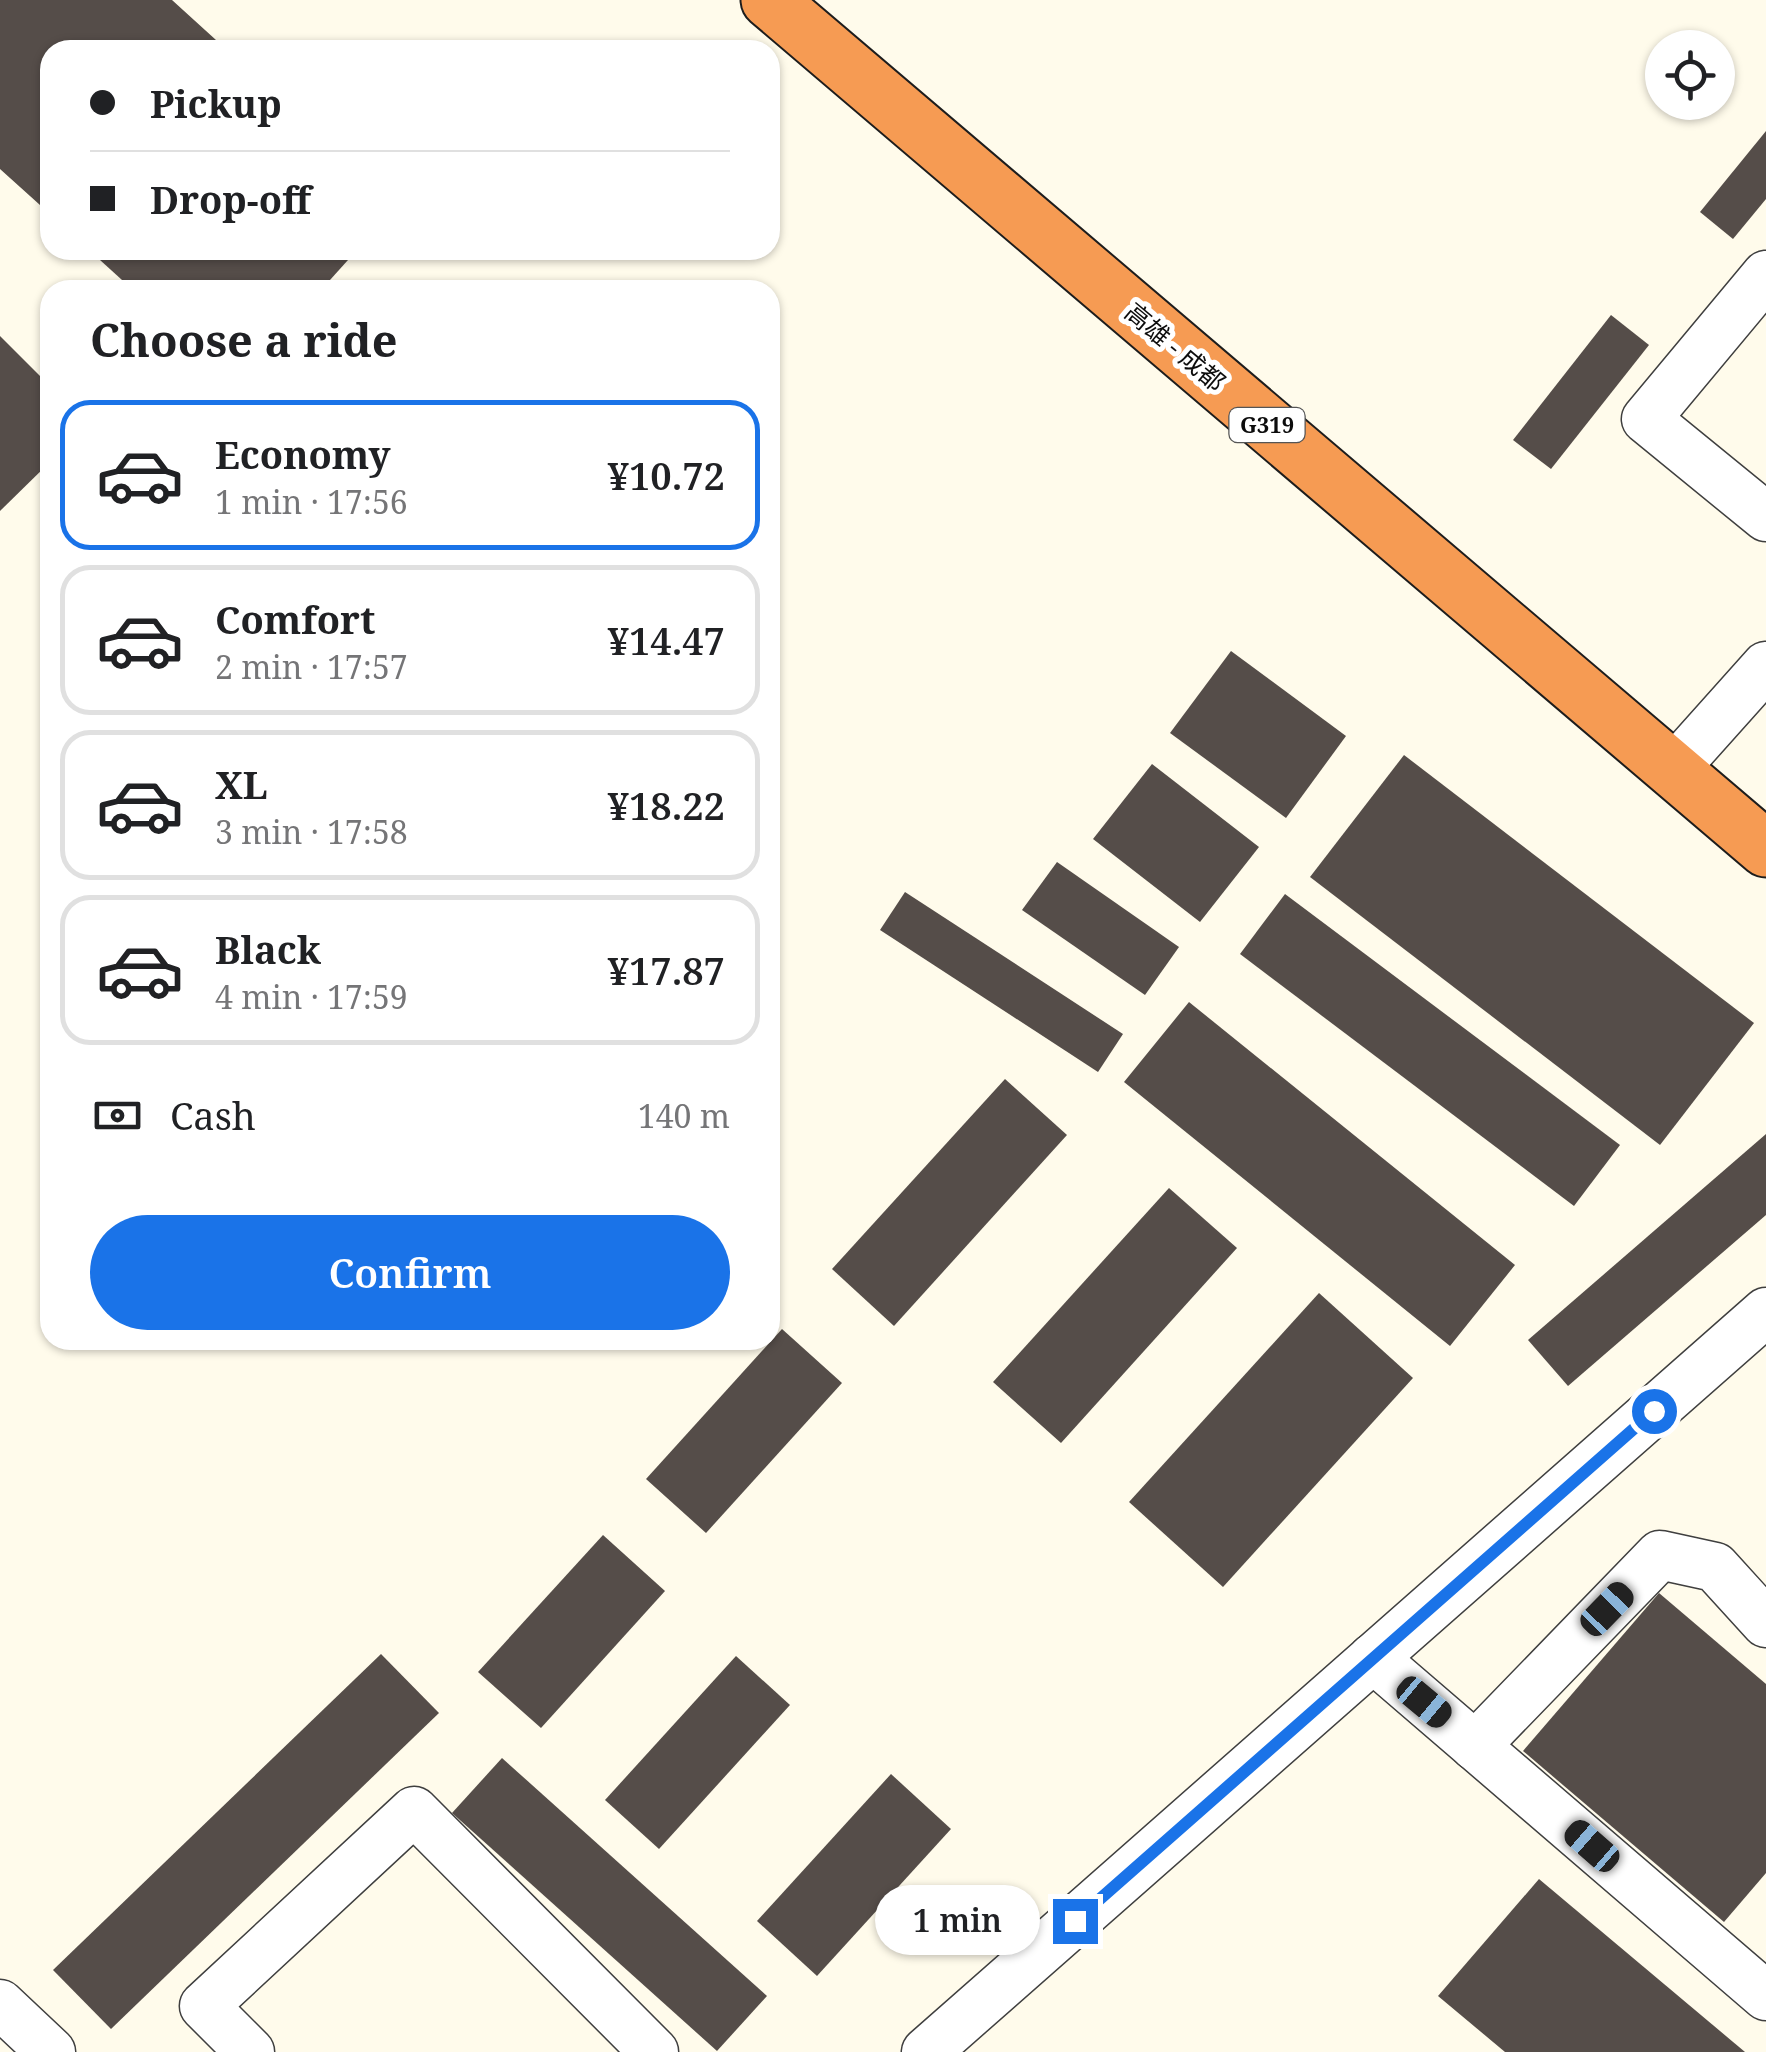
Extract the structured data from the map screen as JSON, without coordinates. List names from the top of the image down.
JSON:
{
  "streets": {
    "highway": ["高雄 - 成都", "G319"]
  },
  "page": {
    "banner": ["Pickup", "Drop-off"],
    "heading": "Choose a ride",
    "list": [
      {
        "name": "Economy",
        "note": "1 min · 17:56",
        "value": "¥10.72"
      },
      {
        "name": "Comfort",
        "note": "2 min · 17:57",
        "value": "¥14.47"
      },
      {
        "name": "XL",
        "note": "3 min · 17:58",
        "value": "¥18.22"
      },
      {
        "name": "Black",
        "note": "4 min · 17:59",
        "value": "¥17.87"
      }
    ],
    "pay": ["Cash", "140 m"],
    "buttons": "Confirm",
    "bubble": "1 min"
  }
}
